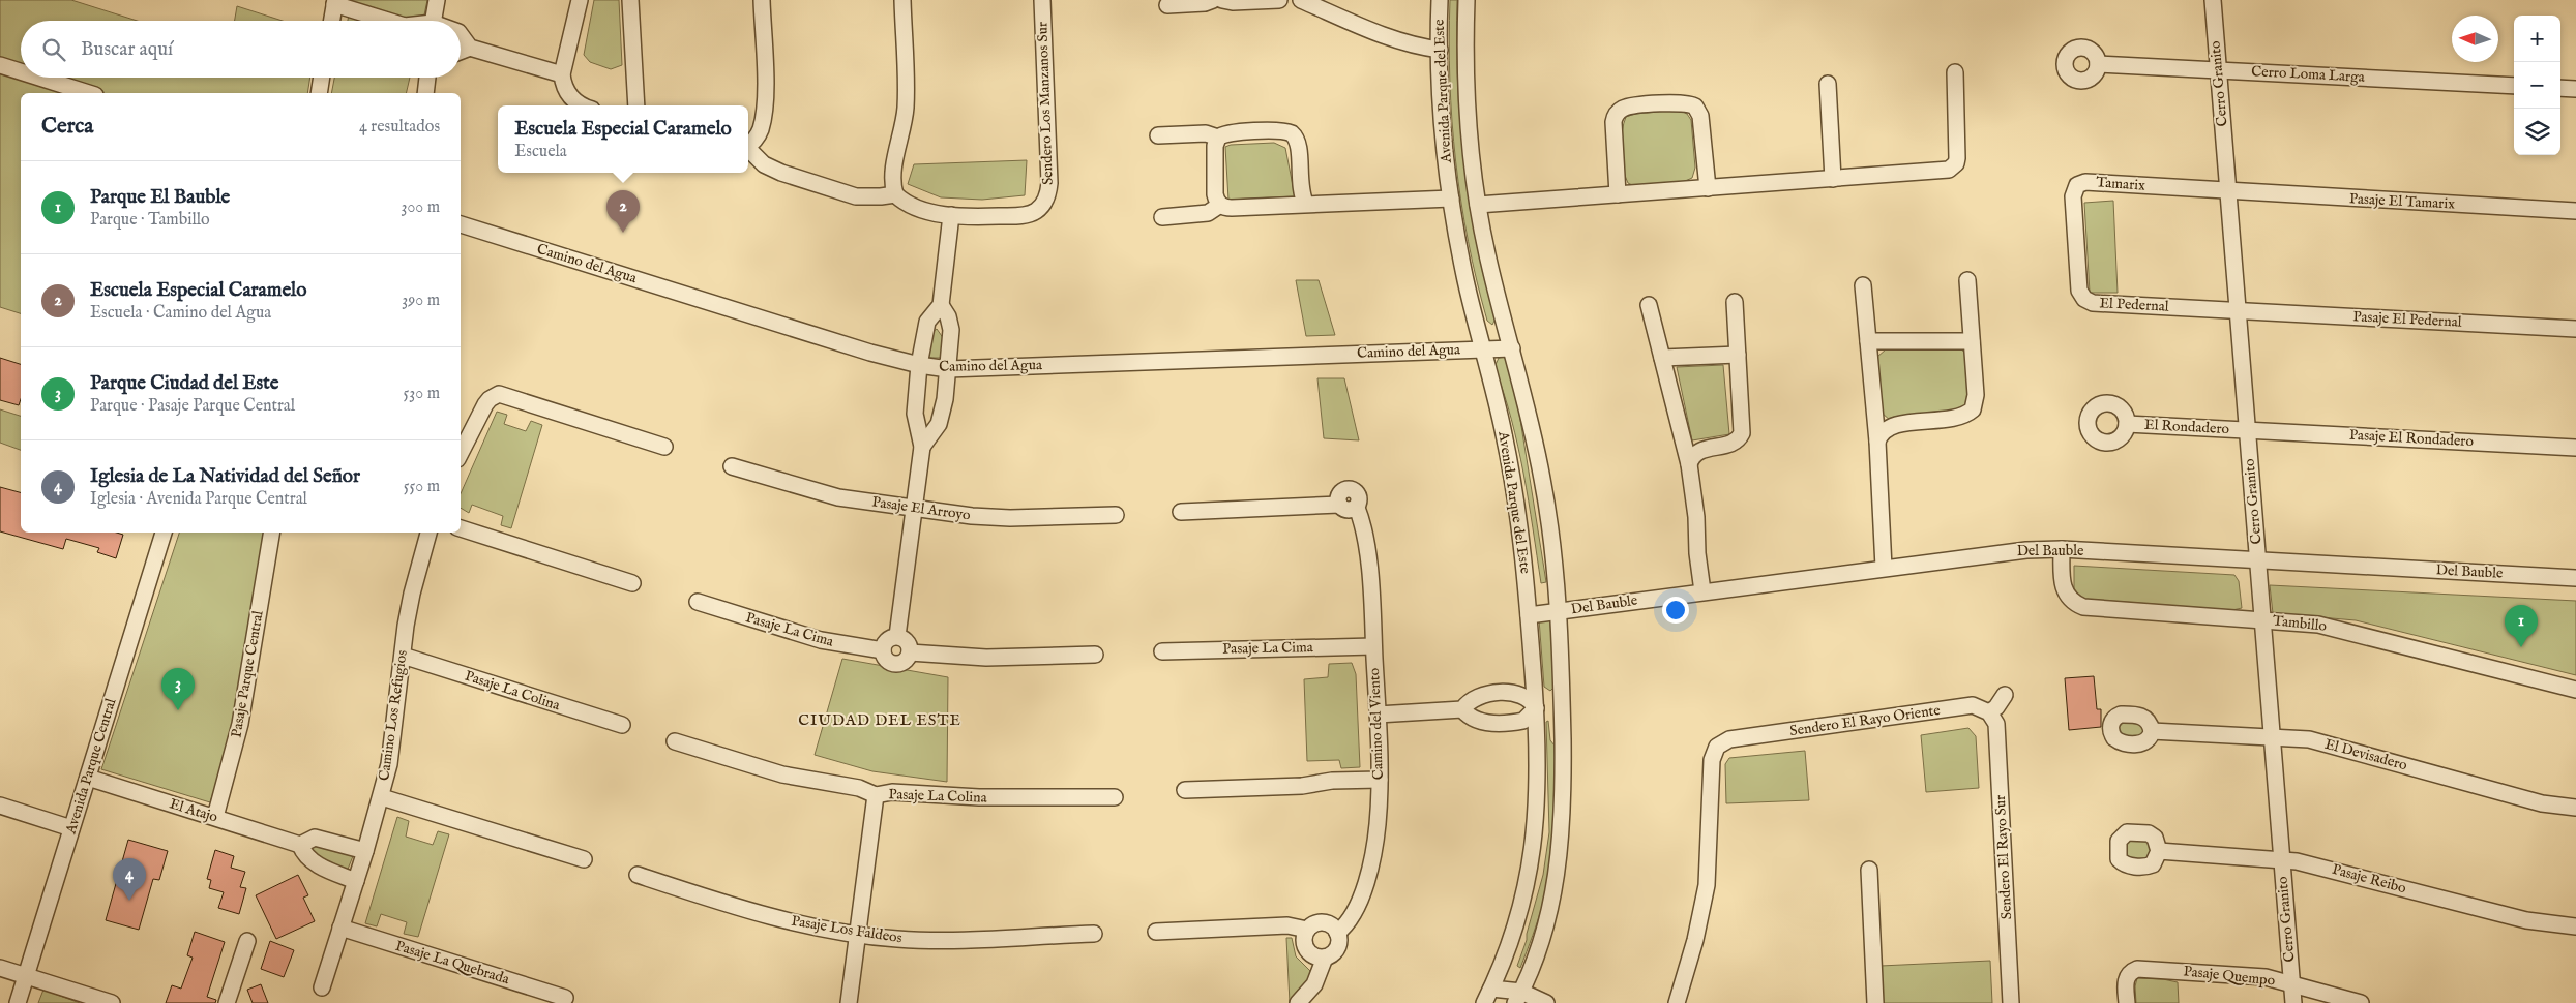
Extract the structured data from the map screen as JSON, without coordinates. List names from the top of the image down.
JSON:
{
  "streets": {
    "street": [
      "Cerro Loma Larga",
      "Cerro Granito",
      "Avenida Parque del Este",
      "Sendero Los Manzanos Sur",
      "Tamarix",
      "Pasaje El Tamarix",
      "Camino del Agua",
      "El Pedernal",
      "Pasaje El Pedernal",
      "El Rondadero",
      "Pasaje El Rondadero",
      "Pasaje El Arroyo",
      "Del Bauble",
      "Tambillo",
      "Pasaje La Cima",
      "Pasaje Parque Central",
      "Pasaje La Colina",
      "Camino Los Refugios",
      "Sendero El Rayo Oriente",
      "Camino del Viento",
      "El Devisadero",
      "Avenida Parque Central",
      "El Atajo",
      "Sendero El Rayo Sur",
      "Pasaje Reibo",
      "Pasaje Los Faldeos",
      "Pasaje La Quebrada",
      "Pasaje Quempo"
    ]
  },
  "crossings": [
    ["Cerro Loma Larga", "Cerro Granito"],
    ["Cerro Granito", "Tamarix"],
    ["Cerro Granito", "Pasaje El Tamarix"],
    ["Cerro Granito", "El Pedernal"],
    ["Cerro Granito", "Pasaje El Pedernal"],
    ["Cerro Granito", "El Rondadero"],
    ["Cerro Granito", "Pasaje El Rondadero"],
    ["Cerro Granito", "Del Bauble"],
    ["Cerro Granito", "Tambillo"],
    ["Cerro Granito", "El Devisadero"],
    ["Cerro Granito", "Pasaje Reibo"],
    ["Cerro Granito", "Pasaje Quempo"],
    ["Avenida Parque del Este", "Camino del Agua"],
    ["Avenida Parque del Este", "Del Bauble"],
    ["Tamarix", "Pasaje El Tamarix"],
    ["Tamarix", "El Pedernal"],
    ["El Pedernal", "Pasaje El Pedernal"],
    ["El Rondadero", "Pasaje El Rondadero"],
    ["Del Bauble", "Tambillo"],
    ["Pasaje La Cima", "Camino del Viento"],
    ["Pasaje Parque Central", "El Atajo"],
    ["Pasaje La Colina", "Camino Los Refugios"],
    ["Camino Los Refugios", "El Atajo"],
    ["Camino Los Refugios", "Pasaje La Quebrada"],
    ["Sendero El Rayo Oriente", "Sendero El Rayo Sur"],
    ["Avenida Parque Central", "El Atajo"]
  ],
  "districts": ["CIUDAD DEL ESTE"],
  "north": "left",
  "page": {
    "map_buttons": ["+", "−"],
    "search": "Buscar aquí",
    "heading": ["Cerca", "4 resultados"],
    "popup": ["Escuela Especial Caramelo", "Escuela"],
    "list": [
      {
        "mark": "1",
        "name": "Parque El Bauble",
        "note": "Parque · Tambillo",
        "value": "300 m"
      },
      {
        "mark": "2",
        "name": "Escuela Especial Caramelo",
        "note": "Escuela · Camino del Agua",
        "value": "390 m"
      },
      {
        "mark": "3",
        "name": "Parque Ciudad del Este",
        "note": "Parque · Pasaje Parque Central",
        "value": "530 m"
      },
      {
        "mark": "4",
        "name": "Iglesia de La Natividad del Señor",
        "note": "Iglesia · Avenida Parque Central",
        "value": "550 m"
      }
    ],
    "pins": [
      "2",
      "1",
      "3",
      "4"
    ]
  }
}
